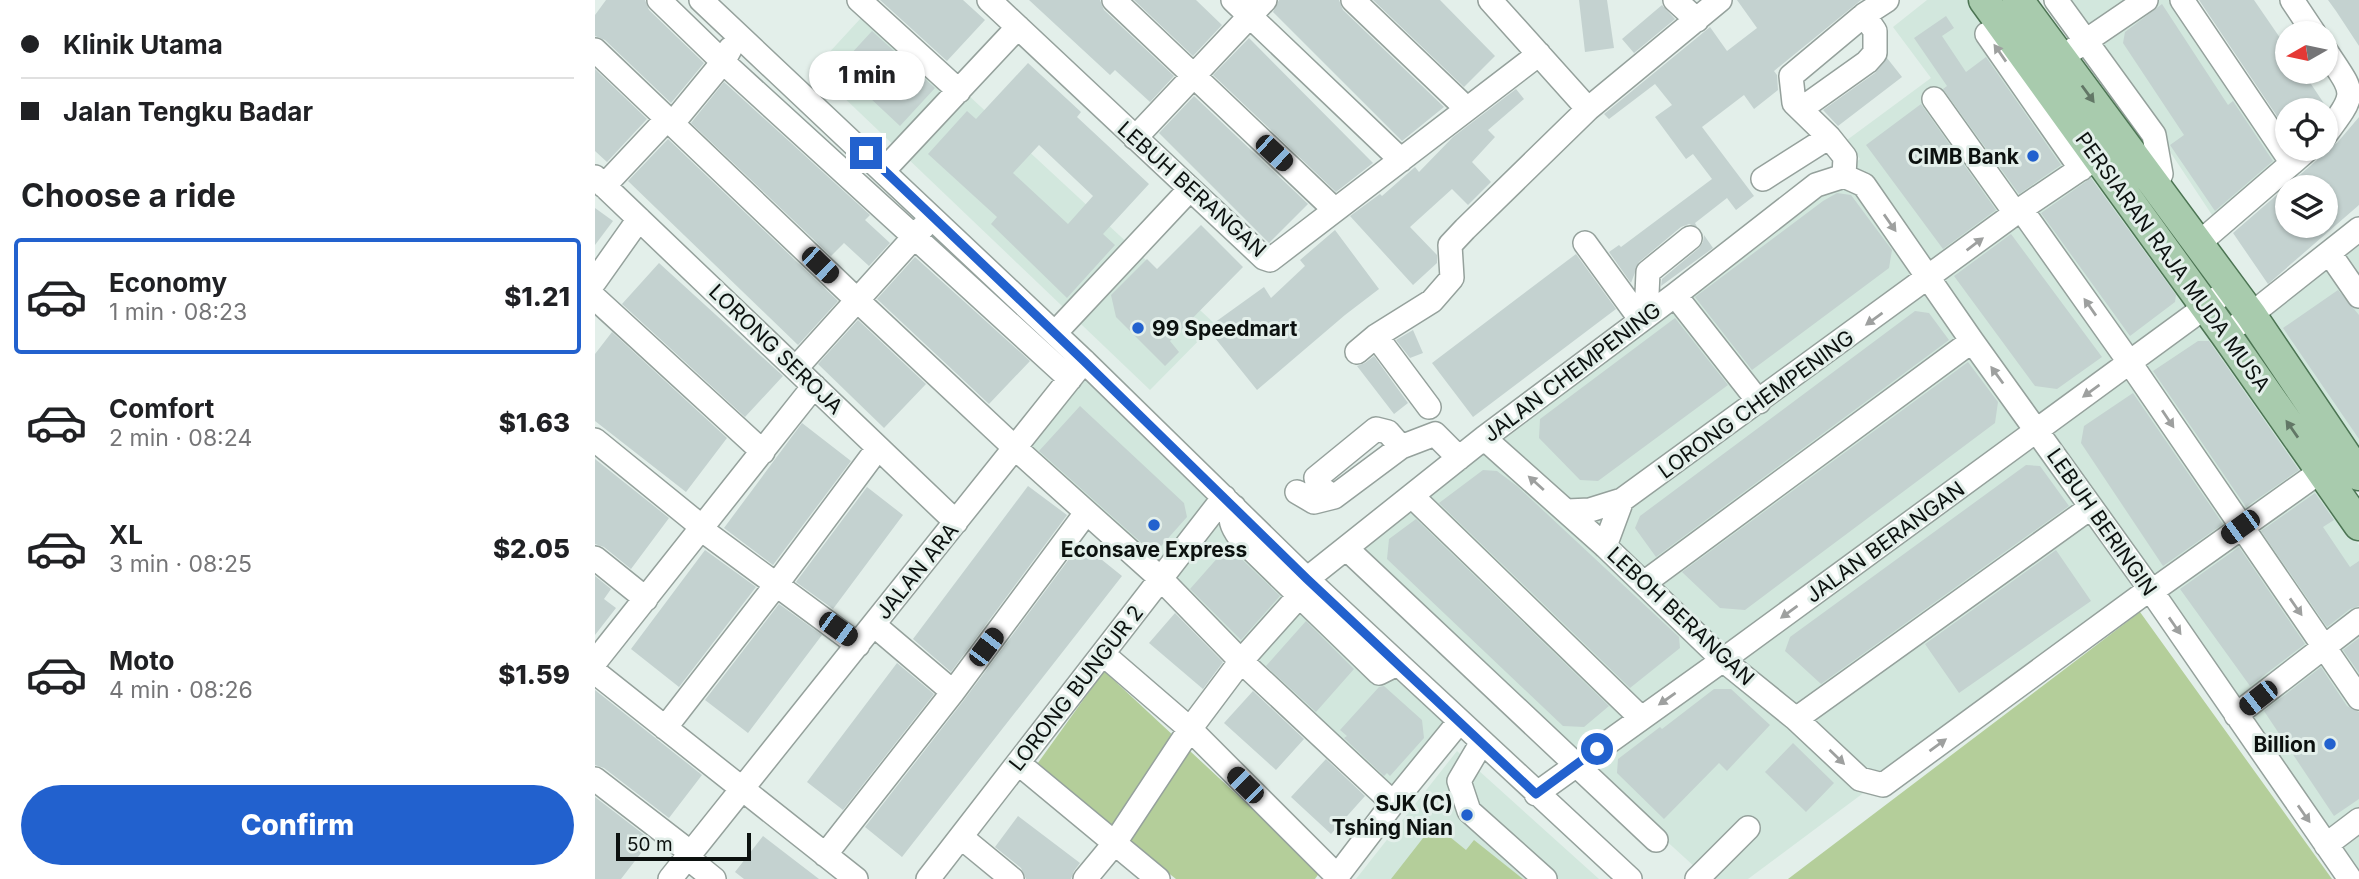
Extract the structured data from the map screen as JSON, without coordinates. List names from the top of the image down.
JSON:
{
  "streets": {
    "main road": ["PERSIARAN RAJA MUDA MUSA"],
    "street": [
      "LEBUH BERANGAN",
      "LORONG SEROJA",
      "JALAN CHEMPENING",
      "LORONG CHEMPENING",
      "LEBUH BERINGIN",
      "JALAN BERANGAN",
      "JALAN ARA",
      "LEBOH BERANGAN",
      "LORONG BUNGUR 2"
    ]
  },
  "crossings": [
    ["PERSIARAN RAJA MUDA MUSA", "LORONG CHEMPENING"],
    ["PERSIARAN RAJA MUDA MUSA", "JALAN BERANGAN"],
    ["LORONG SEROJA", "JALAN ARA"],
    ["JALAN CHEMPENING", "LEBUH BERINGIN"],
    ["JALAN CHEMPENING", "LEBOH BERANGAN"],
    ["LORONG CHEMPENING", "LEBUH BERINGIN"],
    ["LEBUH BERINGIN", "JALAN BERANGAN"],
    ["LEBUH BERINGIN", "LEBOH BERANGAN"],
    ["JALAN BERANGAN", "LEBOH BERANGAN"]
  ],
  "places": [
    "CIMB Bank",
    "99 Speedmart",
    "Econsave Express",
    "Billion",
    "SJK (C) Tshing Nian"
  ],
  "scale_bar": "50 m",
  "north": "left",
  "page": {
    "banner": ["Klinik Utama", "Jalan Tengku Badar"],
    "bubble": "1 min",
    "heading": "Choose a ride",
    "list": [
      {
        "name": "Economy",
        "note": "1 min · 08:23",
        "value": "$1.21"
      },
      {
        "name": "Comfort",
        "note": "2 min · 08:24",
        "value": "$1.63"
      },
      {
        "name": "XL",
        "note": "3 min · 08:25",
        "value": "$2.05"
      },
      {
        "name": "Moto",
        "note": "4 min · 08:26",
        "value": "$1.59"
      }
    ],
    "buttons": "Confirm",
    "scale": "50 m"
  }
}
